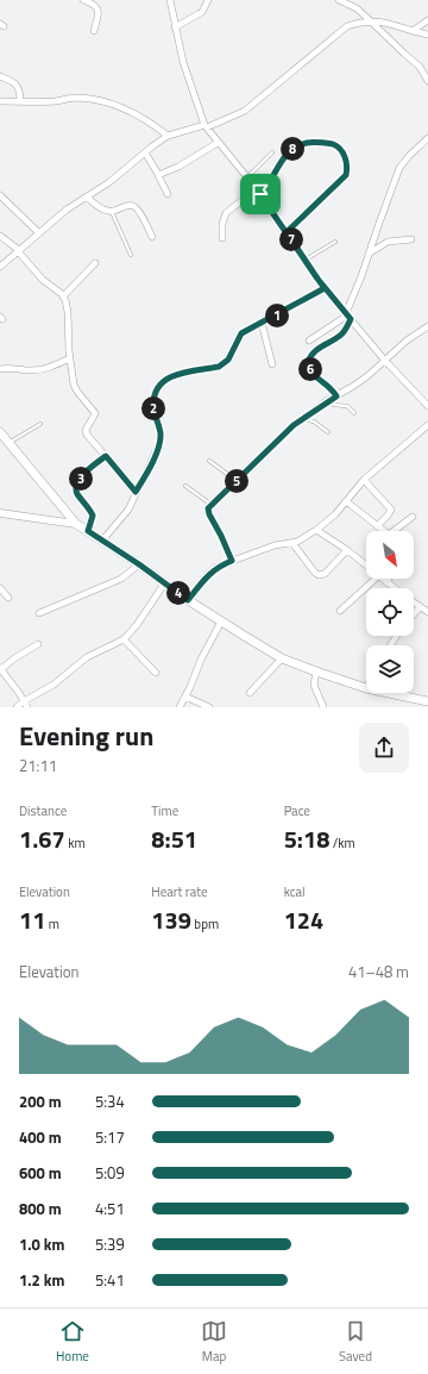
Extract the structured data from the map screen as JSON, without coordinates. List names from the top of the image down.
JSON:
{
  "north": "bottom right",
  "page": {
    "pins": [
      "8",
      "7",
      "1",
      "6",
      "2",
      "3",
      "5",
      "4"
    ],
    "heading": ["Evening run", "21:11"],
    "stats": [
      ["Distance", "1.67 km"],
      ["Time", "8:51"],
      ["Pace", "5:18 /km"],
      ["Elevation", "11 m"],
      ["Heart rate", "139 bpm"],
      ["kcal", "124"]
    ],
    "chart": ["Elevation", "41–48 m"],
    "list": [
      {
        "name": "200 m",
        "note": "5:34"
      },
      {
        "name": "400 m",
        "note": "5:17"
      },
      {
        "name": "600 m",
        "note": "5:09"
      },
      {
        "name": "800 m",
        "note": "4:51"
      },
      {
        "name": "1.0 km",
        "note": "5:39"
      },
      {
        "name": "1.2 km",
        "note": "5:41"
      }
    ],
    "tabs": ["Home", "Map", "Saved"]
  }
}
